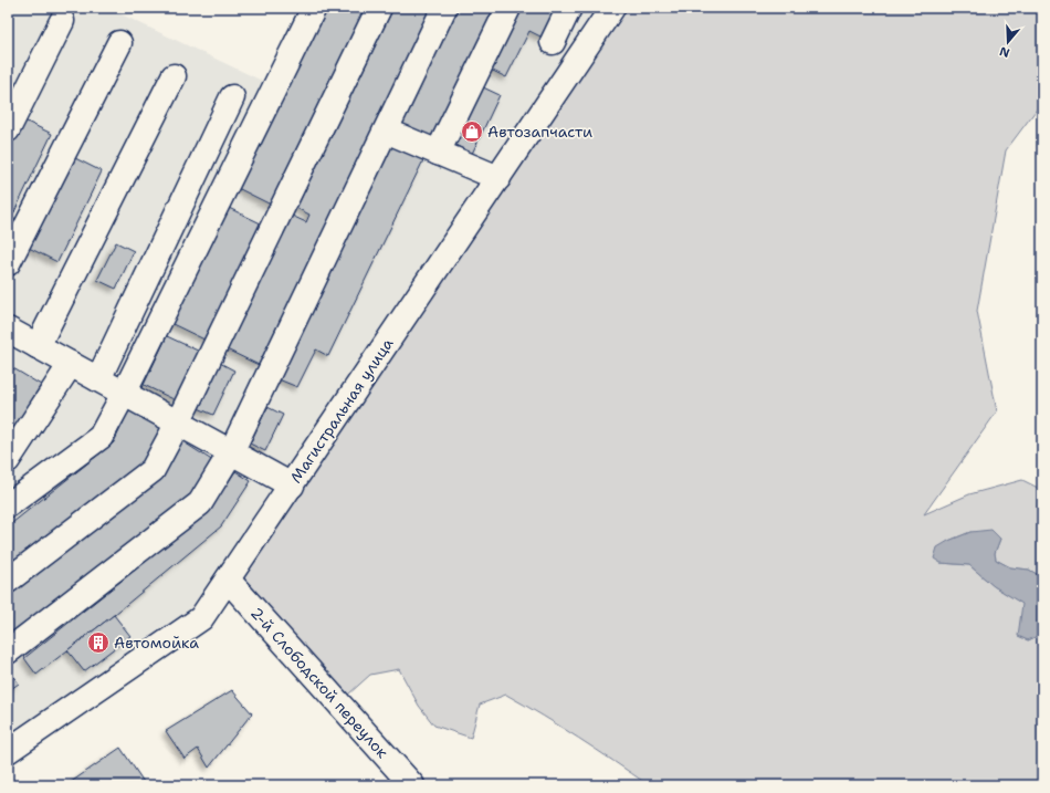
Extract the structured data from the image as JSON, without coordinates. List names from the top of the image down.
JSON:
{
  "streets": {
    "street": ["Магистральная улица", "2-й Слободской переулок"]
  },
  "crossings": [
    ["Магистральная улица", "2-й Слободской переулок"]
  ],
  "places": {
    "shop": ["Автозапчасти"],
    "building": ["Автомойка"]
  },
  "north": "bottom"
}
